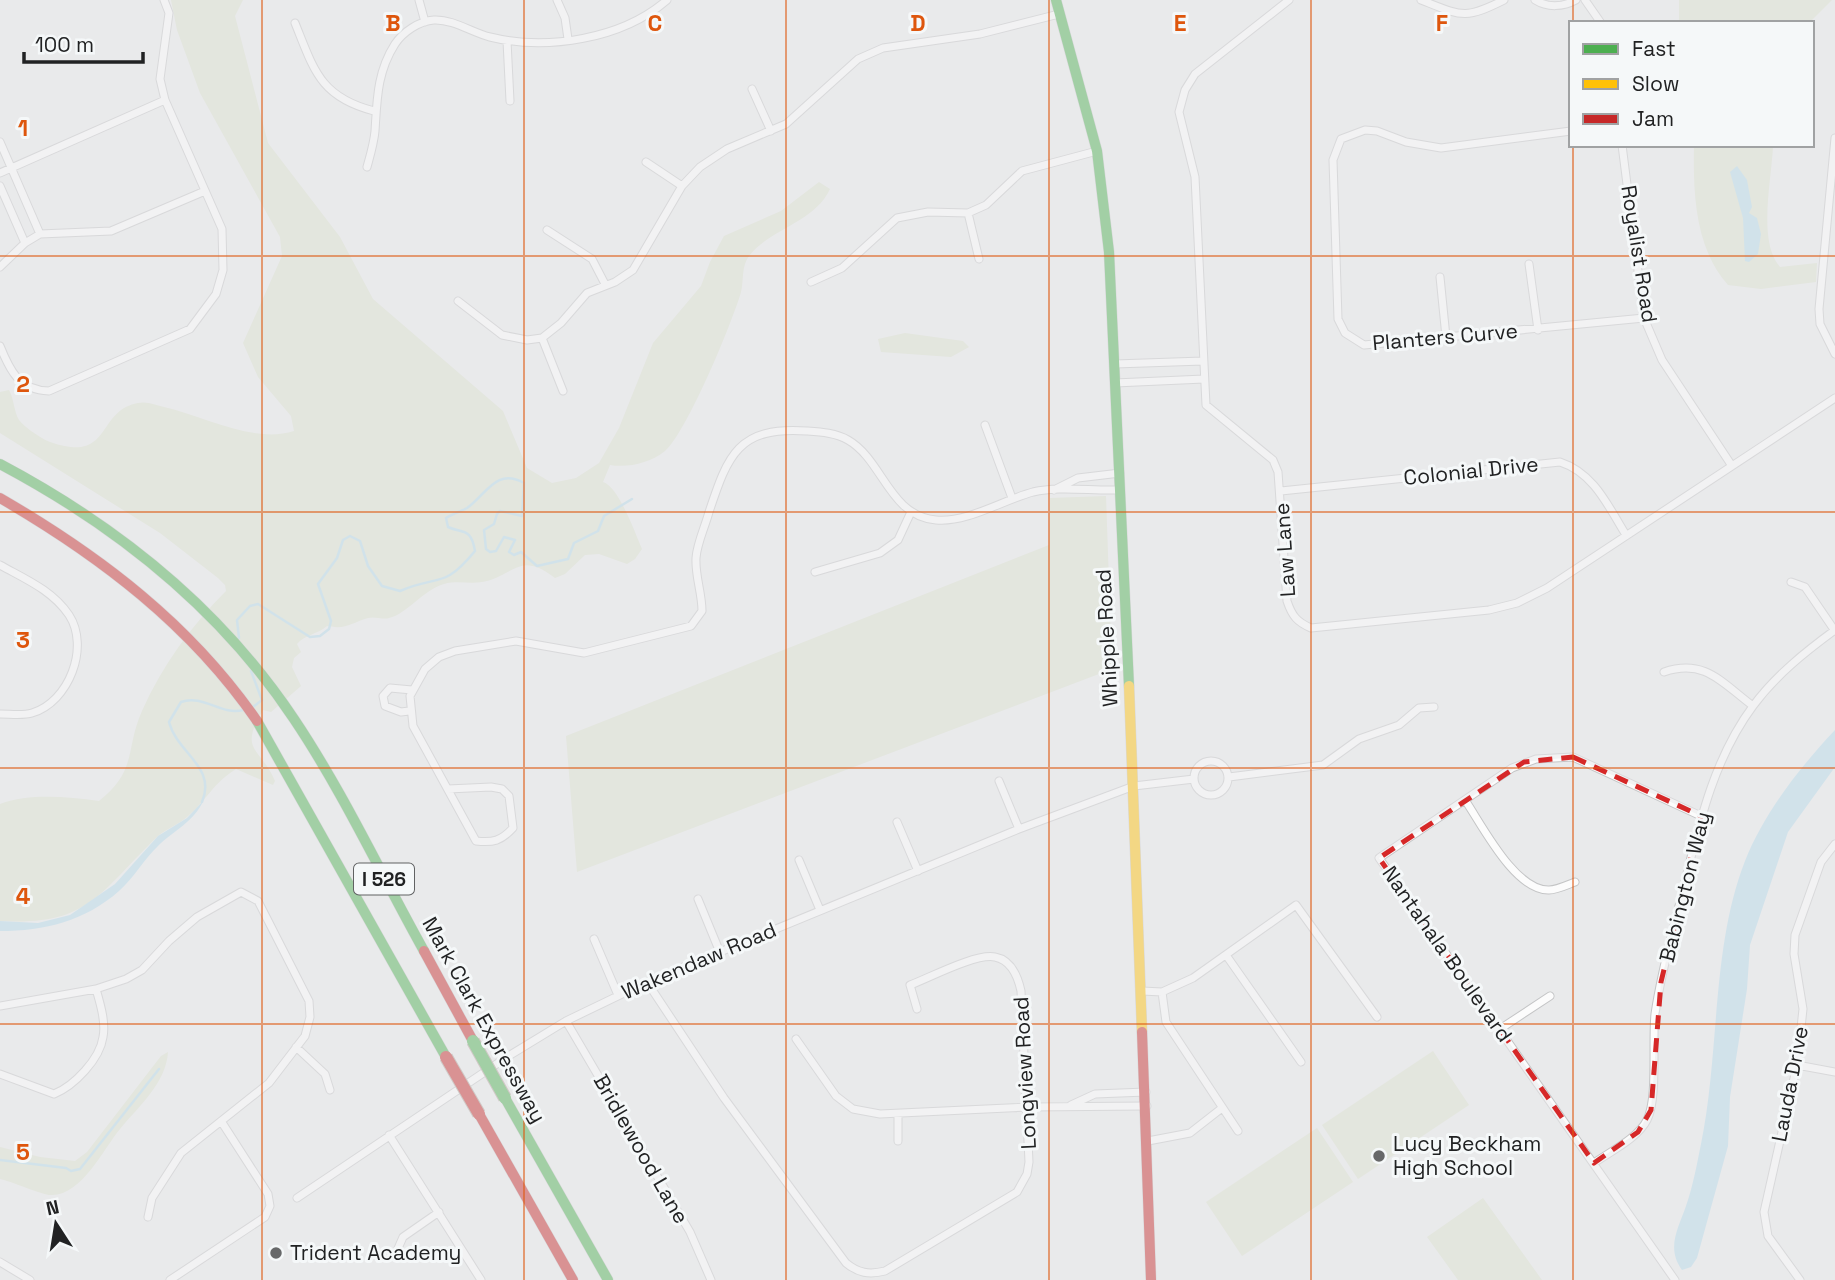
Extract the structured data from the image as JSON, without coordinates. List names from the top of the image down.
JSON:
{
  "streets": {
    "main road": ["Whipple Road", "I 526", "Mark Clark Expressway"],
    "street": [
      "Royalist Road",
      "Planters Curve",
      "Colonial Drive",
      "Law Lane",
      "Babington Way",
      "Nantahala Boulevard",
      "Wakendaw Road",
      "Longview Road",
      "Lauda Drive",
      "Bridlewood Lane"
    ]
  },
  "crossings": [
    ["Royalist Road", "Planters Curve"],
    ["Royalist Road", "Law Lane"],
    ["Colonial Drive", "Law Lane"],
    ["Whipple Road", "Wakendaw Road"],
    ["Babington Way", "Nantahala Boulevard"],
    ["Wakendaw Road", "Longview Road"],
    ["Wakendaw Road", "Bridlewood Lane"]
  ],
  "places": ["Lucy Beckham High School", "Trident Academy"],
  "legend": ["Fast", "Slow", "Jam"],
  "scale_bar": "100 m",
  "north": "top",
  "grid": {
    "columns": [
      "B",
      "C",
      "D",
      "E",
      "F"
    ],
    "rows": [
      "1",
      "2",
      "3",
      "4",
      "5"
    ]
  }
}
